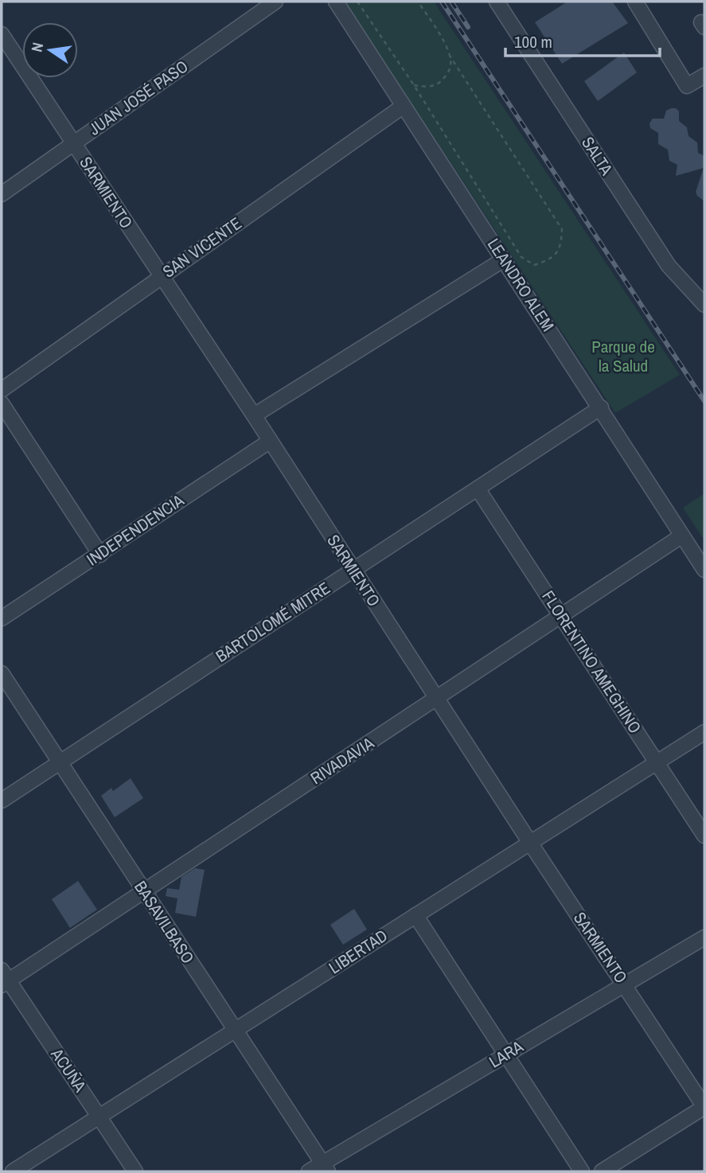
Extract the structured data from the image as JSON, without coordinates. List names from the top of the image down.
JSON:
{
  "streets": {
    "street": [
      "JUAN JOSÉ PASO",
      "SALTA",
      "SARMIENTO",
      "SAN VICENTE",
      "LEANDRO ALEM",
      "INDEPENDENCIA",
      "BARTOLOMÉ MITRE",
      "FLORENTINO AMEGHINO",
      "RIVADAVIA",
      "BASAVILBASO",
      "LIBERTAD",
      "LARA",
      "ACUÑA"
    ]
  },
  "crossings": [
    ["JUAN JOSÉ PASO", "SARMIENTO"],
    ["SARMIENTO", "SAN VICENTE"],
    ["SARMIENTO", "INDEPENDENCIA"],
    ["SARMIENTO", "BARTOLOMÉ MITRE"],
    ["SARMIENTO", "RIVADAVIA"],
    ["SARMIENTO", "LIBERTAD"],
    ["SARMIENTO", "LARA"],
    ["SAN VICENTE", "LEANDRO ALEM"],
    ["LEANDRO ALEM", "BARTOLOMÉ MITRE"],
    ["LEANDRO ALEM", "RIVADAVIA"],
    ["BARTOLOMÉ MITRE", "FLORENTINO AMEGHINO"],
    ["BARTOLOMÉ MITRE", "BASAVILBASO"],
    ["FLORENTINO AMEGHINO", "RIVADAVIA"],
    ["FLORENTINO AMEGHINO", "LIBERTAD"],
    ["RIVADAVIA", "BASAVILBASO"],
    ["RIVADAVIA", "ACUÑA"],
    ["BASAVILBASO", "LIBERTAD"],
    ["BASAVILBASO", "LARA"],
    ["LIBERTAD", "ACUÑA"]
  ],
  "parks": ["Parque de la Salud"],
  "scale_bar": "100 m",
  "north": "left"
}
